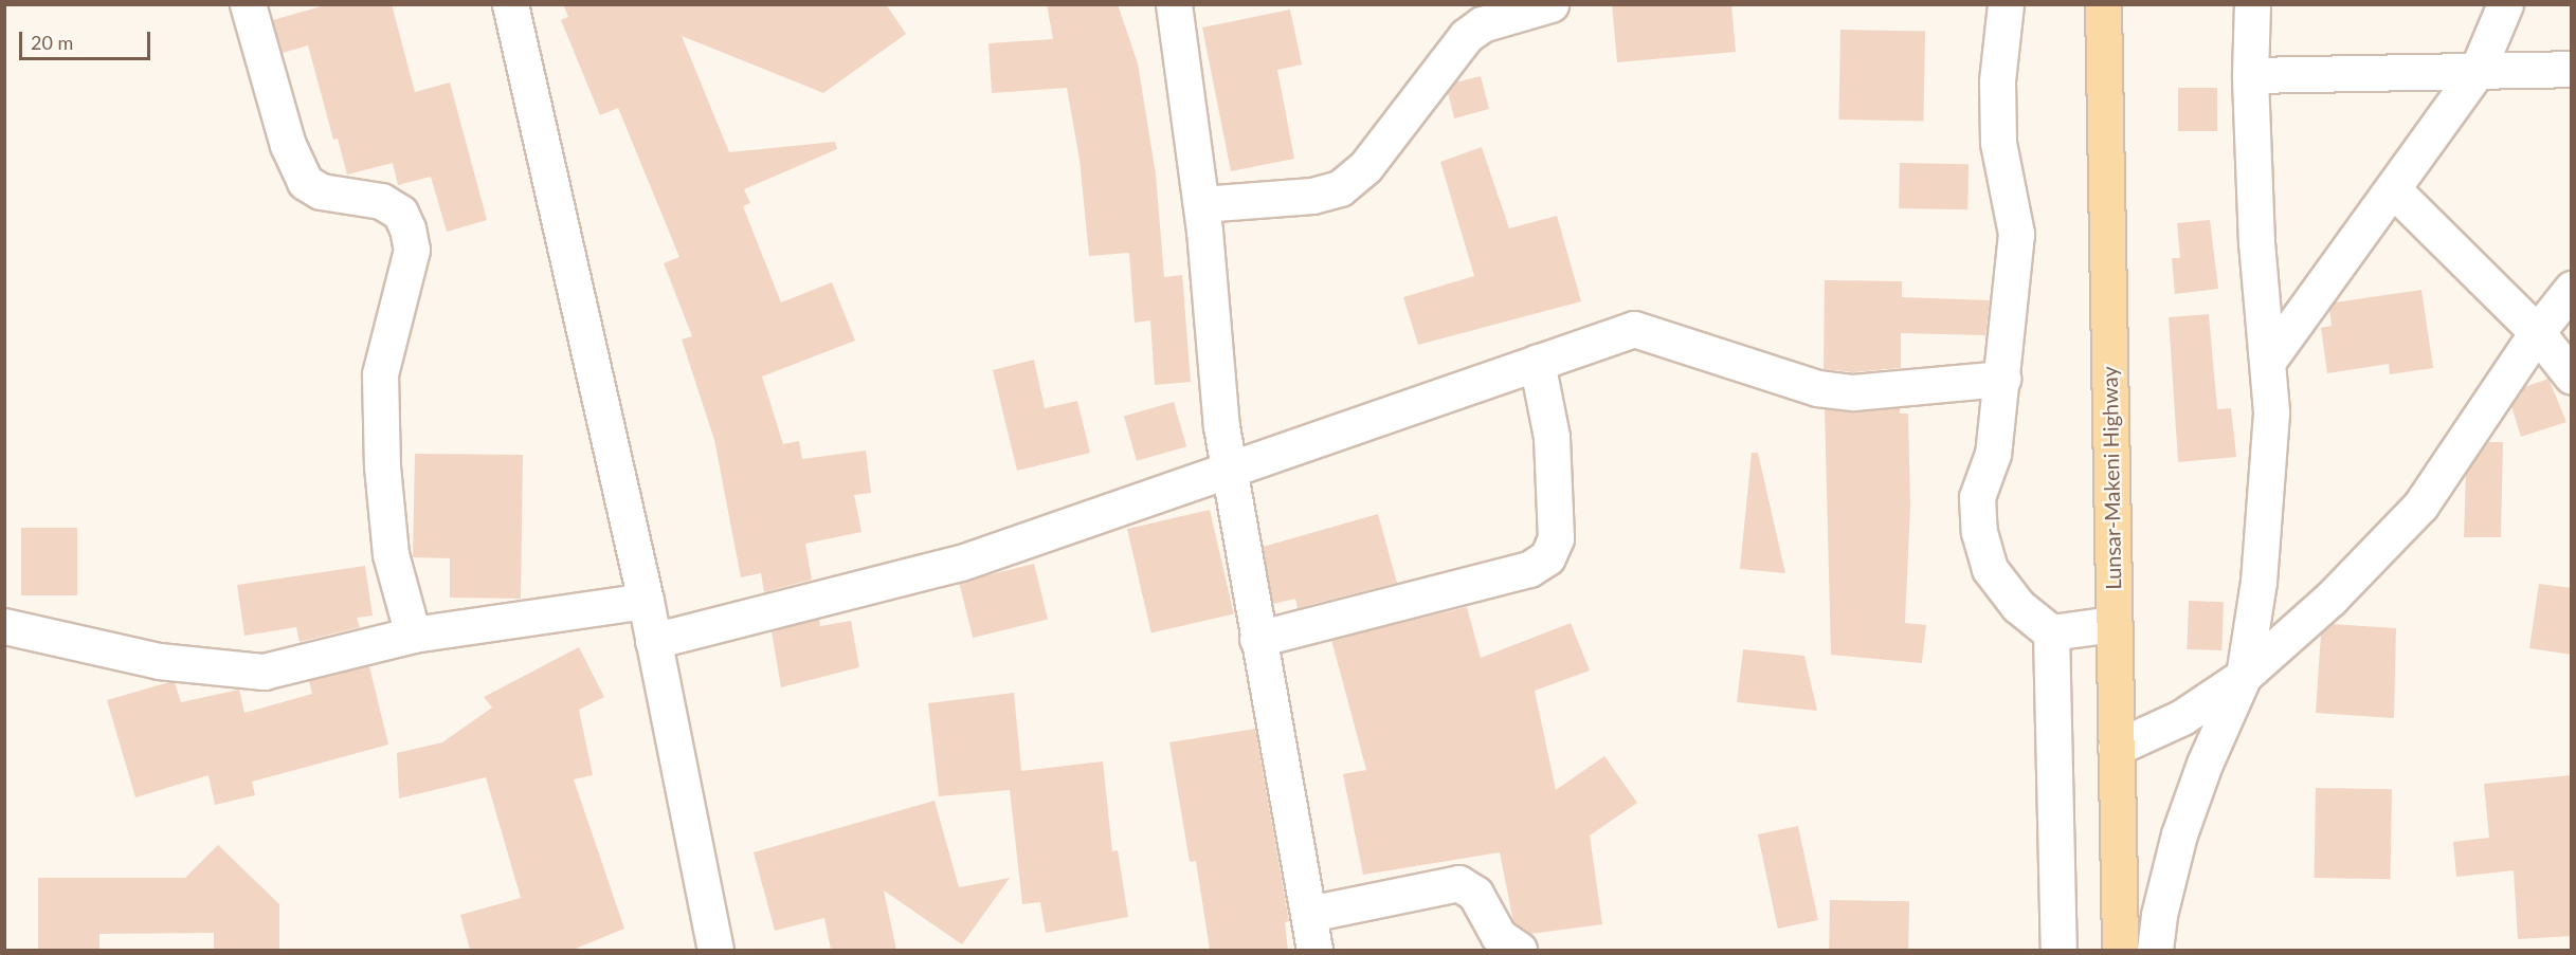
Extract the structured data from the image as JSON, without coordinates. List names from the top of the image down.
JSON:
{
  "streets": {
    "main road": ["Lunsar-Makeni Highway"]
  },
  "scale_bar": "20 m"
}
